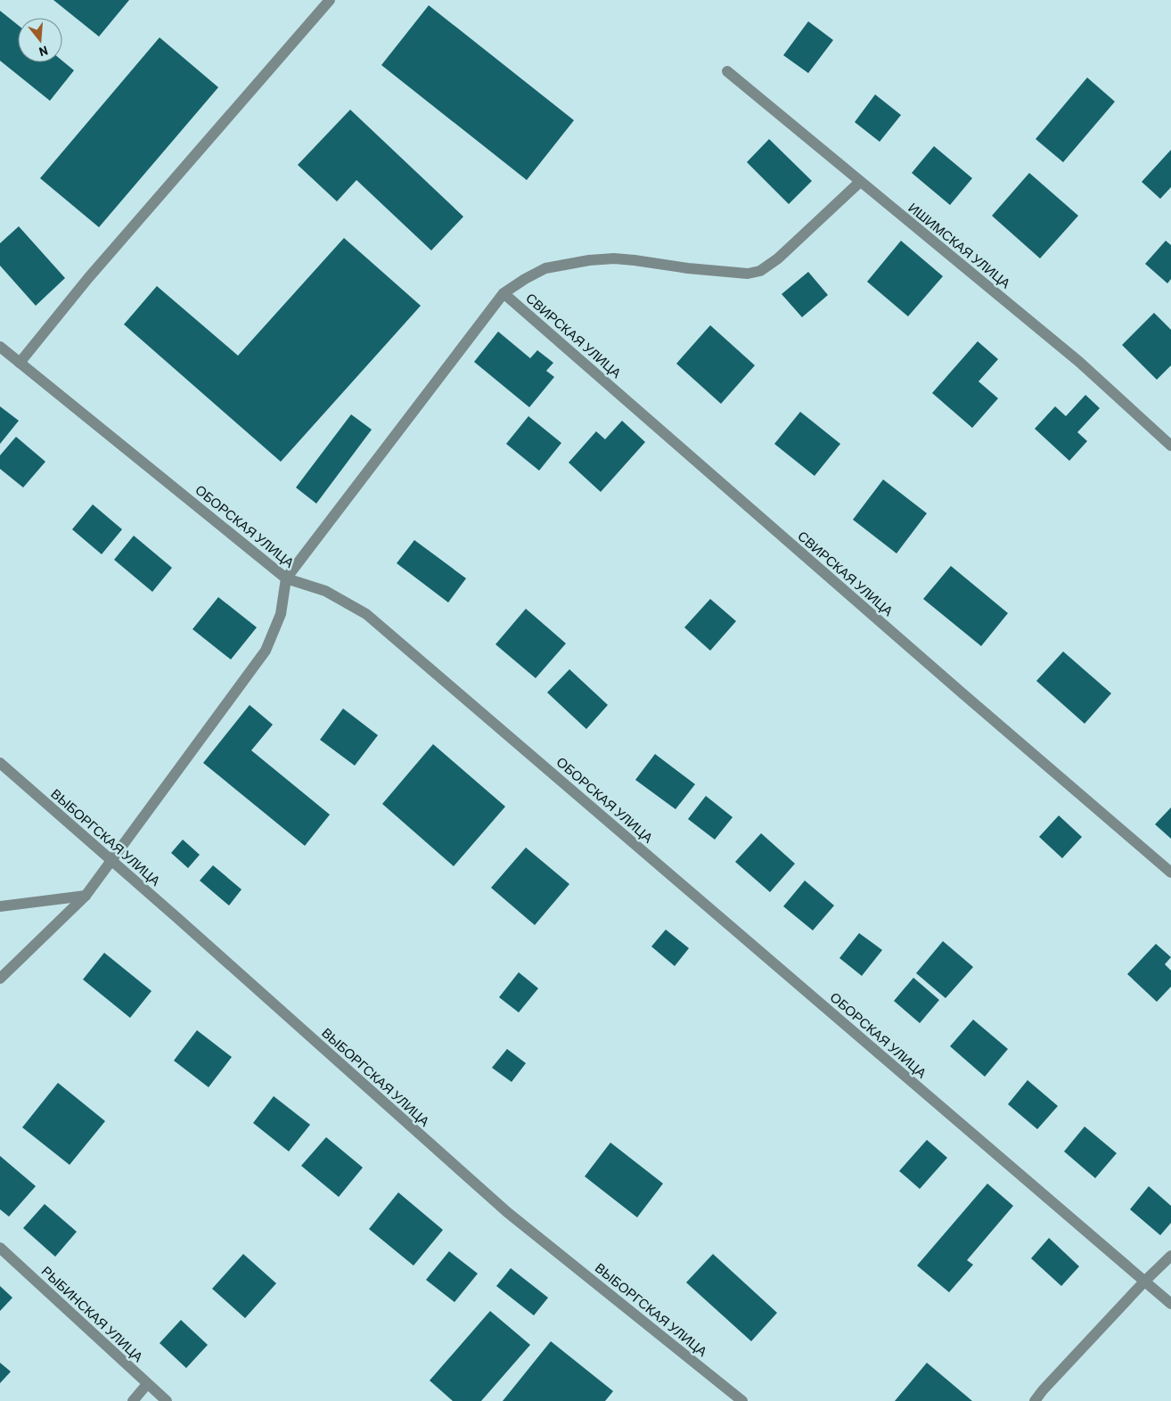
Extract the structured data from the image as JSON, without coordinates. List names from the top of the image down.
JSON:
{
  "streets": {
    "street": [
      "ИШИМСКАЯ УЛИЦА",
      "СВИРСКАЯ УЛИЦА",
      "ОБОРСКАЯ УЛИЦА",
      "ВЫБОРГСКАЯ УЛИЦА",
      "РЫБИНСКАЯ УЛИЦА"
    ]
  },
  "north": "bottom"
}
